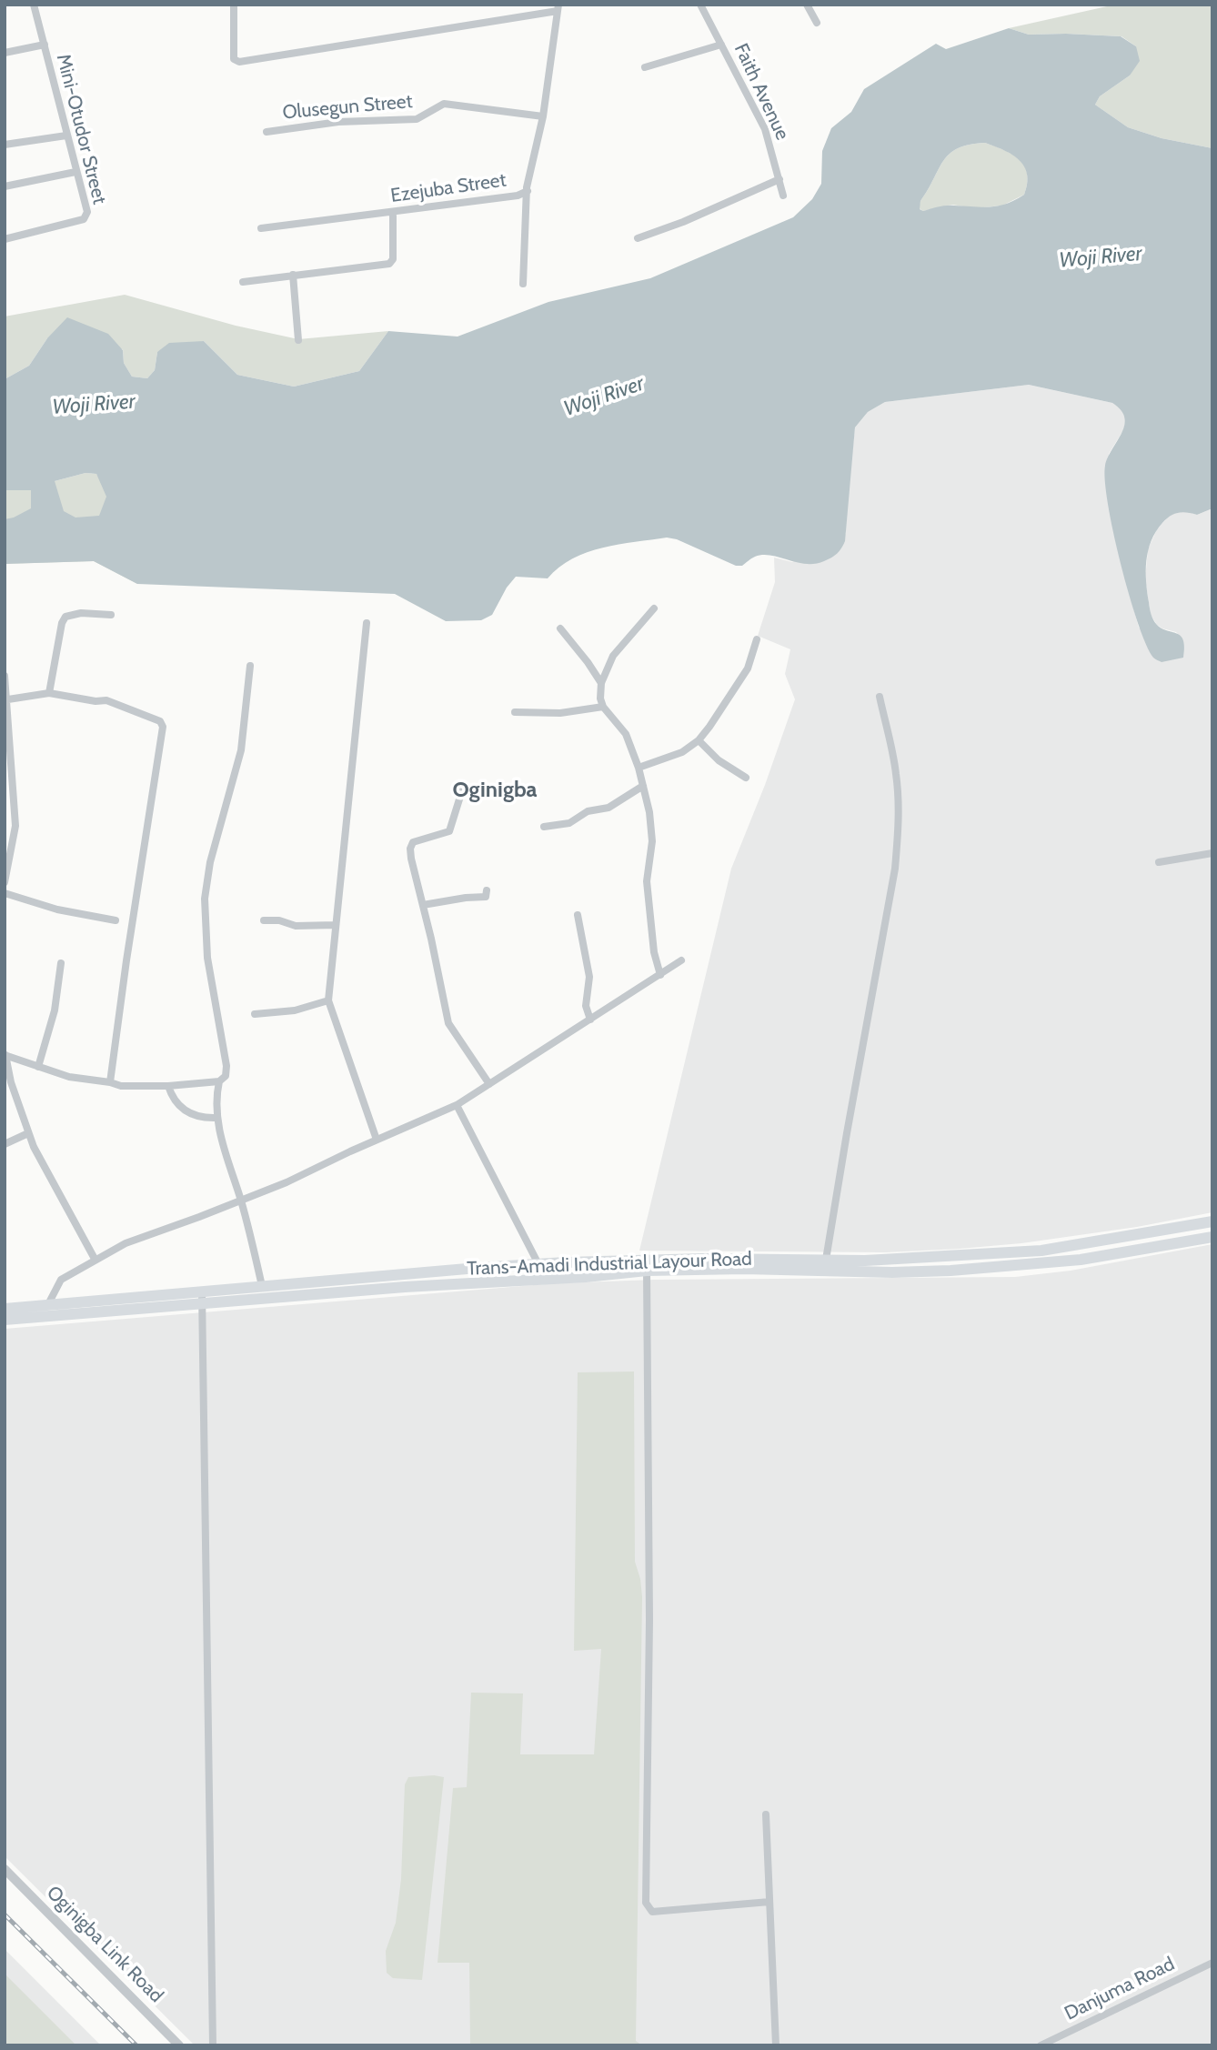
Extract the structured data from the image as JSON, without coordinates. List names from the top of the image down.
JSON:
{
  "streets": {
    "main road": ["Trans-Amadi Industrial Layour Road"],
    "street": [
      "Faith Avenue",
      "Olusegun Street",
      "Mini-Otudor Street",
      "Ezejuba Street",
      "Oginigba Link Road",
      "Danjuma Road"
    ]
  },
  "crossings": [
    ["Olusegun Street", "Ezejuba Street"]
  ],
  "districts": ["Oginigba"],
  "water": ["Woji River"]
}
